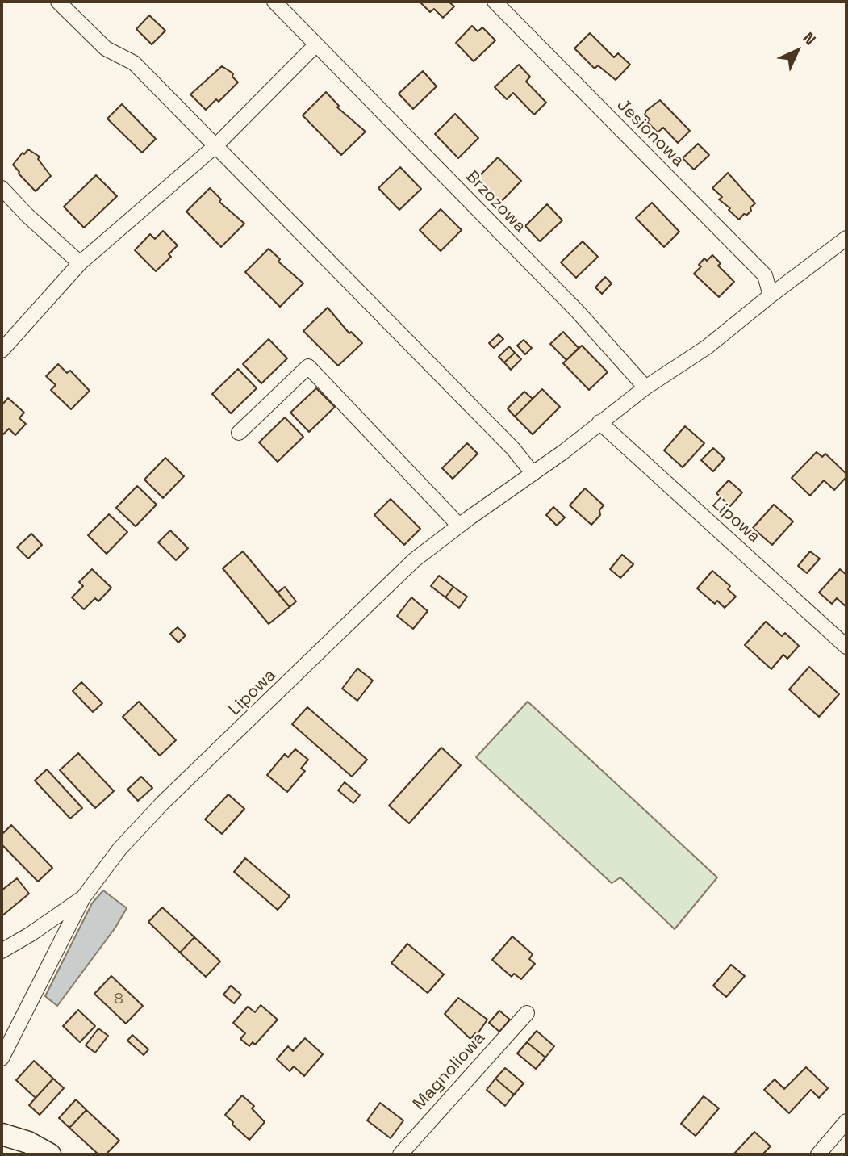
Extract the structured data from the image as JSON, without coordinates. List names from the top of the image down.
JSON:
{
  "streets": {
    "street": [
      "Jesionowa",
      "Brzozowa",
      "Lipowa",
      "Magnoliowa"
    ]
  },
  "crossings": [
    ["Jesionowa", "Lipowa"],
    ["Brzozowa", "Lipowa"]
  ],
  "house_numbers": ["8"],
  "north": "top right"
}
